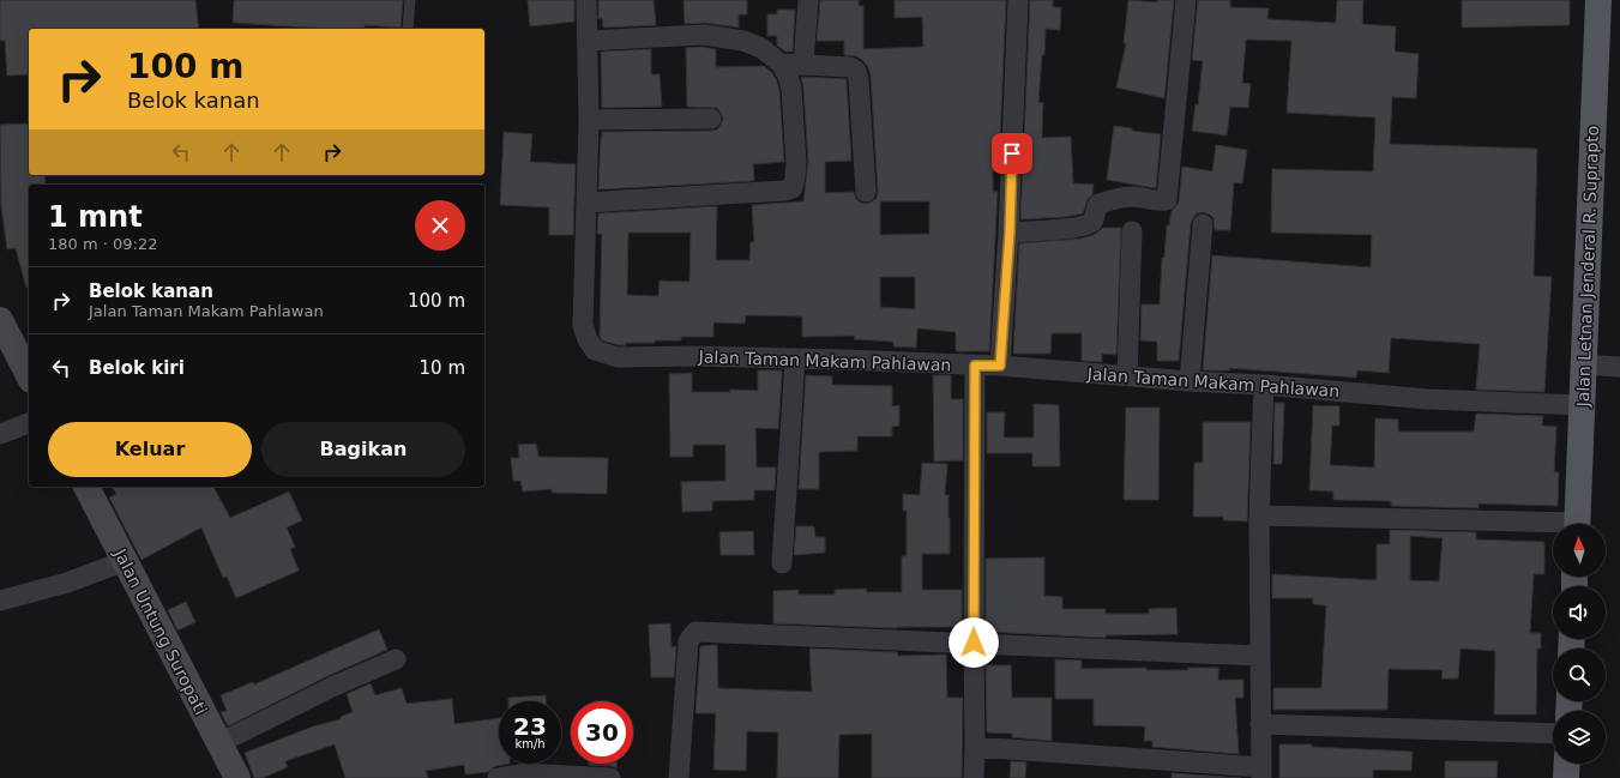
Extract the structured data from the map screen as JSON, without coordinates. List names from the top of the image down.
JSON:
{
  "streets": {
    "main road": ["Jalan Letnan Jenderal R. Suprapto", "Jalan Untung Suropati"],
    "street": ["Jalan Taman Makam Pahlawan"]
  },
  "crossings": [
    ["Jalan Letnan Jenderal R. Suprapto", "Jalan Taman Makam Pahlawan"]
  ],
  "north": "top",
  "page": {
    "turn": ["100 m", "Belok kanan"],
    "heading": ["1 mnt", "180 m · 09:22"],
    "list": [
      {
        "name": "Belok kanan",
        "note": "Jalan Taman Makam Pahlawan",
        "value": "100 m"
      },
      {
        "name": "Belok kiri",
        "value": "10 m"
      }
    ],
    "buttons": ["Keluar", "Bagikan"],
    "speed": "23 km/h",
    "limit": "30"
  }
}
